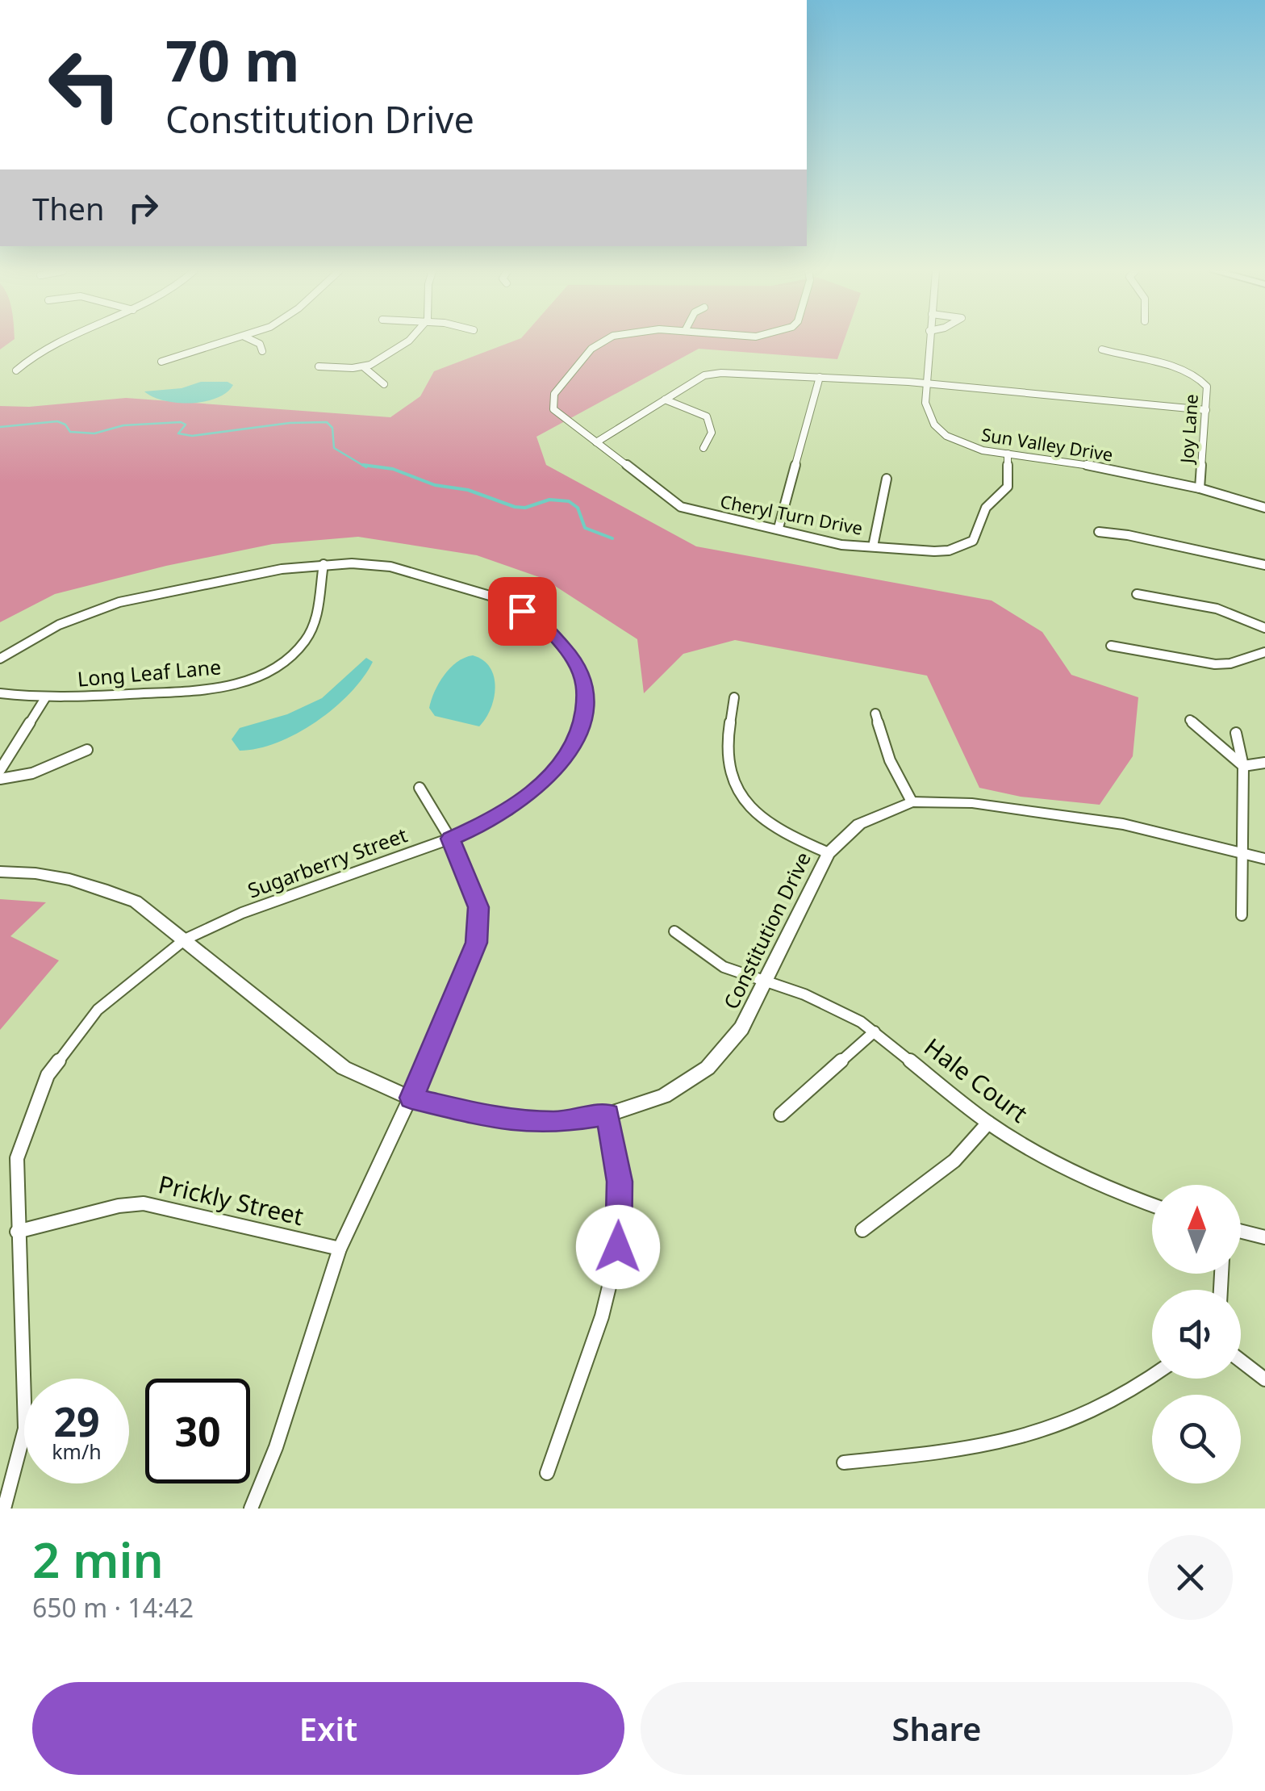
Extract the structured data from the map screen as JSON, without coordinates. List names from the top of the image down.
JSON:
{
  "streets": {
    "street": [
      "Joy Lane",
      "Sun Valley Drive",
      "Cheryl Turn Drive",
      "Long Leaf Lane",
      "Sugarberry Street",
      "Constitution Drive",
      "Hale Court",
      "Prickly Street"
    ]
  },
  "crossings": [
    ["Joy Lane", "Sun Valley Drive"],
    ["Sun Valley Drive", "Cheryl Turn Drive"],
    ["Long Leaf Lane", "Sugarberry Street"],
    ["Sugarberry Street", "Constitution Drive"],
    ["Sugarberry Street", "Prickly Street"],
    ["Constitution Drive", "Hale Court"]
  ],
  "north": "top",
  "page": {
    "turn": ["70 m", "Constitution Drive"],
    "then": "Then",
    "speed": "29 km/h",
    "limit": "30",
    "heading": ["2 min", "650 m · 14:42"],
    "buttons": ["Exit", "Share"]
  }
}
